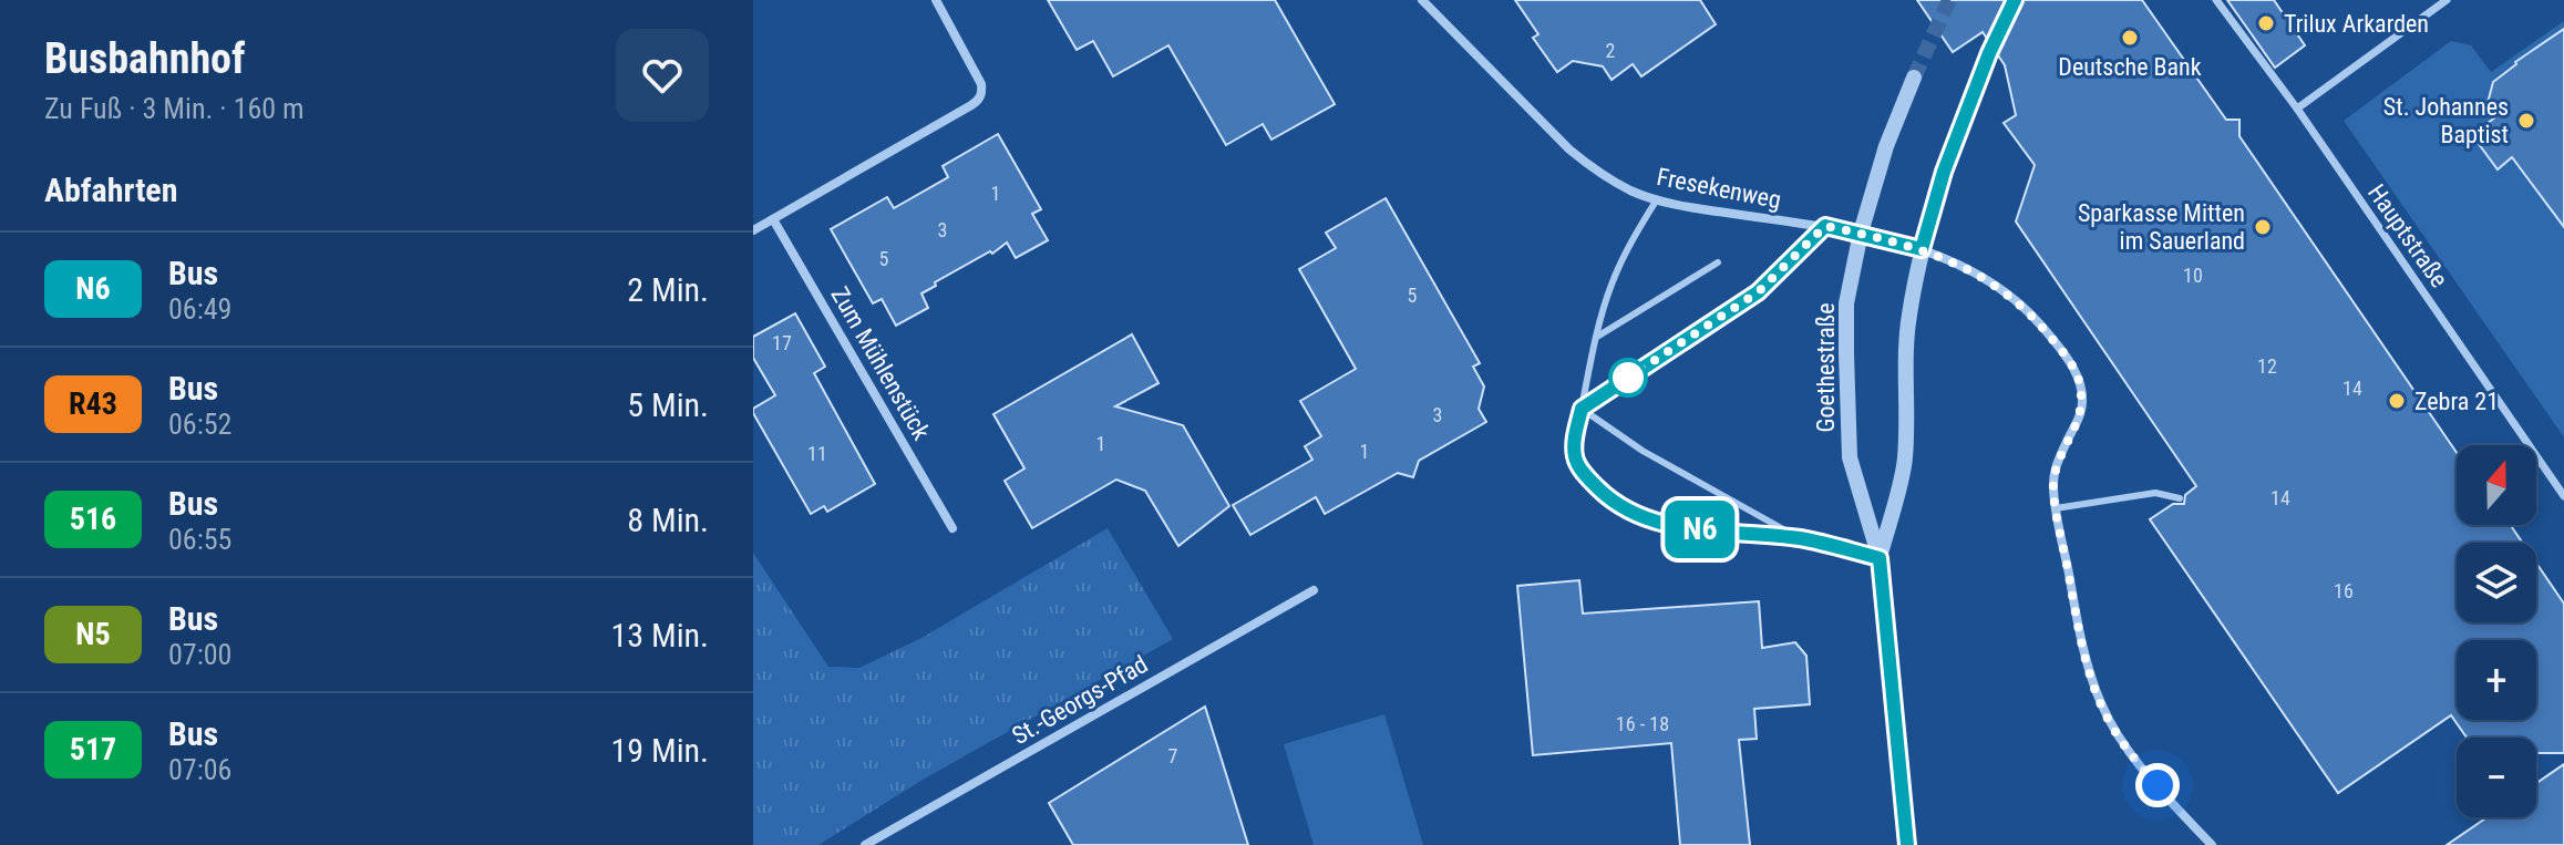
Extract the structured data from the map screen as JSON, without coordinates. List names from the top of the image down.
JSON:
{
  "streets": {
    "street": [
      "Fresekenweg",
      "Hauptstraße",
      "Zum Mühlenstück",
      "Goethestraße",
      "St.-Georgs-Pfad"
    ]
  },
  "crossings": [
    ["Fresekenweg", "Goethestraße"]
  ],
  "places": [
    "Trilux Arkarden",
    "Deutsche Bank",
    "St. Johannes Baptist",
    "Sparkasse Mitten im Sauerland",
    "Zebra 21"
  ],
  "lines": ["bus line N6"],
  "house_numbers": [
    "2",
    "1",
    "3",
    "5",
    "10",
    "5",
    "17",
    "12",
    "14",
    "3",
    "1",
    "1",
    "11",
    "14",
    "16",
    "16 - 18",
    "7"
  ],
  "north": "top",
  "page": {
    "heading": [
      ["Busbahnhof", "Zu Fuß · 3 Min. · 160 m"],
      "Abfahrten"
    ],
    "on_map": "N6",
    "list": [
      {
        "mark": "N6",
        "name": "Bus",
        "note": "06:49",
        "value": "2 Min."
      },
      {
        "mark": "R43",
        "name": "Bus",
        "note": "06:52",
        "value": "5 Min."
      },
      {
        "mark": "516",
        "name": "Bus",
        "note": "06:55",
        "value": "8 Min."
      },
      {
        "mark": "N5",
        "name": "Bus",
        "note": "07:00",
        "value": "13 Min."
      },
      {
        "mark": "517",
        "name": "Bus",
        "note": "07:06",
        "value": "19 Min."
      }
    ],
    "map_buttons": ["+", "−"]
  }
}
